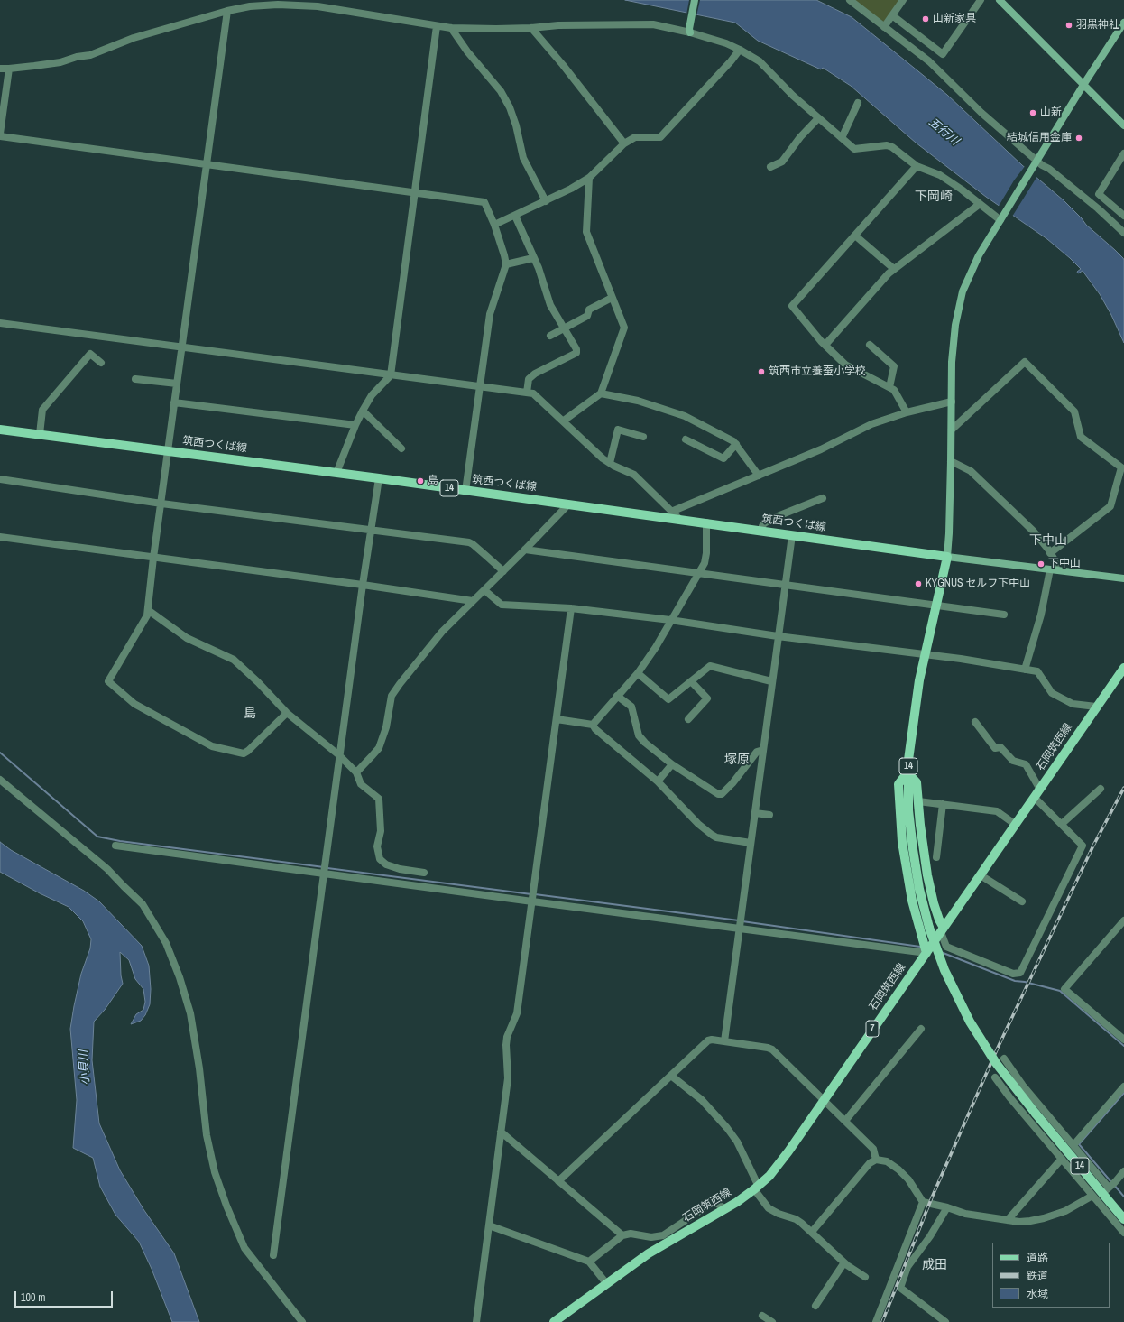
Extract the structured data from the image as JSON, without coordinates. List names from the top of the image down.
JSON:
{
  "streets": {
    "main road": [
      "筑西つくば線",
      "14",
      "石岡筑西線",
      "7"
    ]
  },
  "crossings": [
    ["筑西つくば線", "14"]
  ],
  "districts": [
    "下岡崎",
    "下中山",
    "島",
    "塚原",
    "成田"
  ],
  "water": ["五行川", "小貝川"],
  "places": [
    "山新家具",
    "羽黒神社",
    "山新",
    "結城信用金庫",
    "筑西市立養蚕小学校",
    "島",
    "下中山",
    "KYGNUS セルフ下中山"
  ],
  "legend": ["道路", "鉄道", "水域"],
  "scale_bar": "100 m"
}
